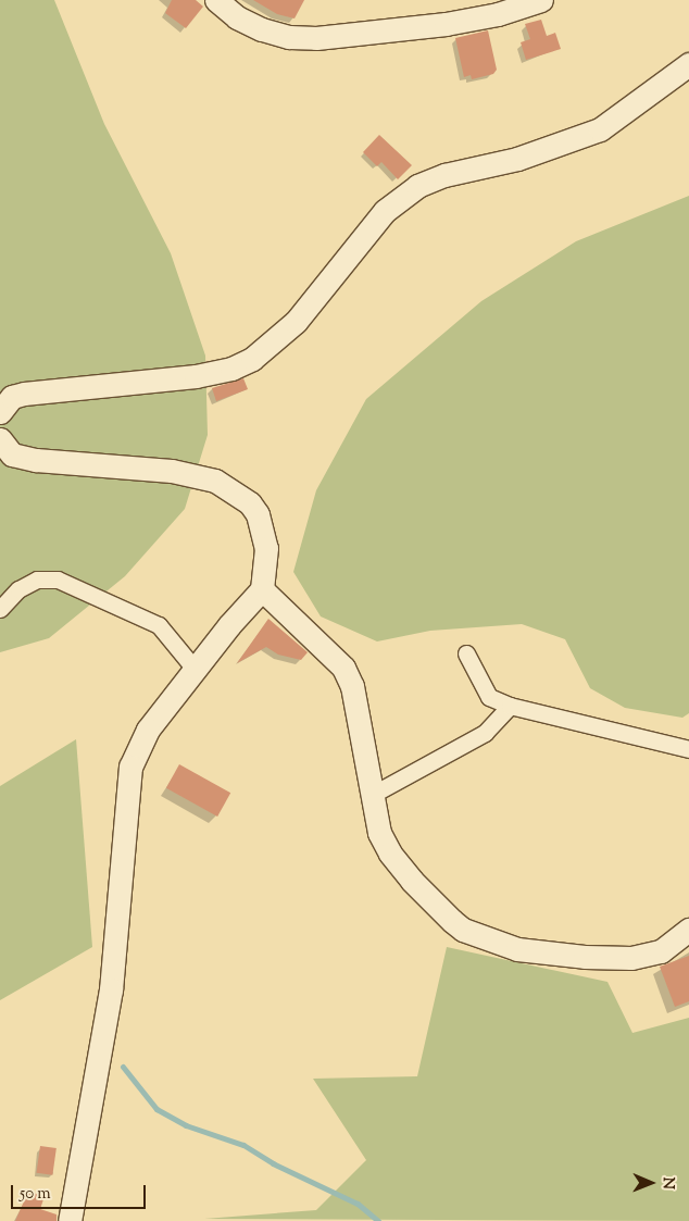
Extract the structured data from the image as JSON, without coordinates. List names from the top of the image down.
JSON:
{
  "scale_bar": "50 m",
  "north": "right"
}
